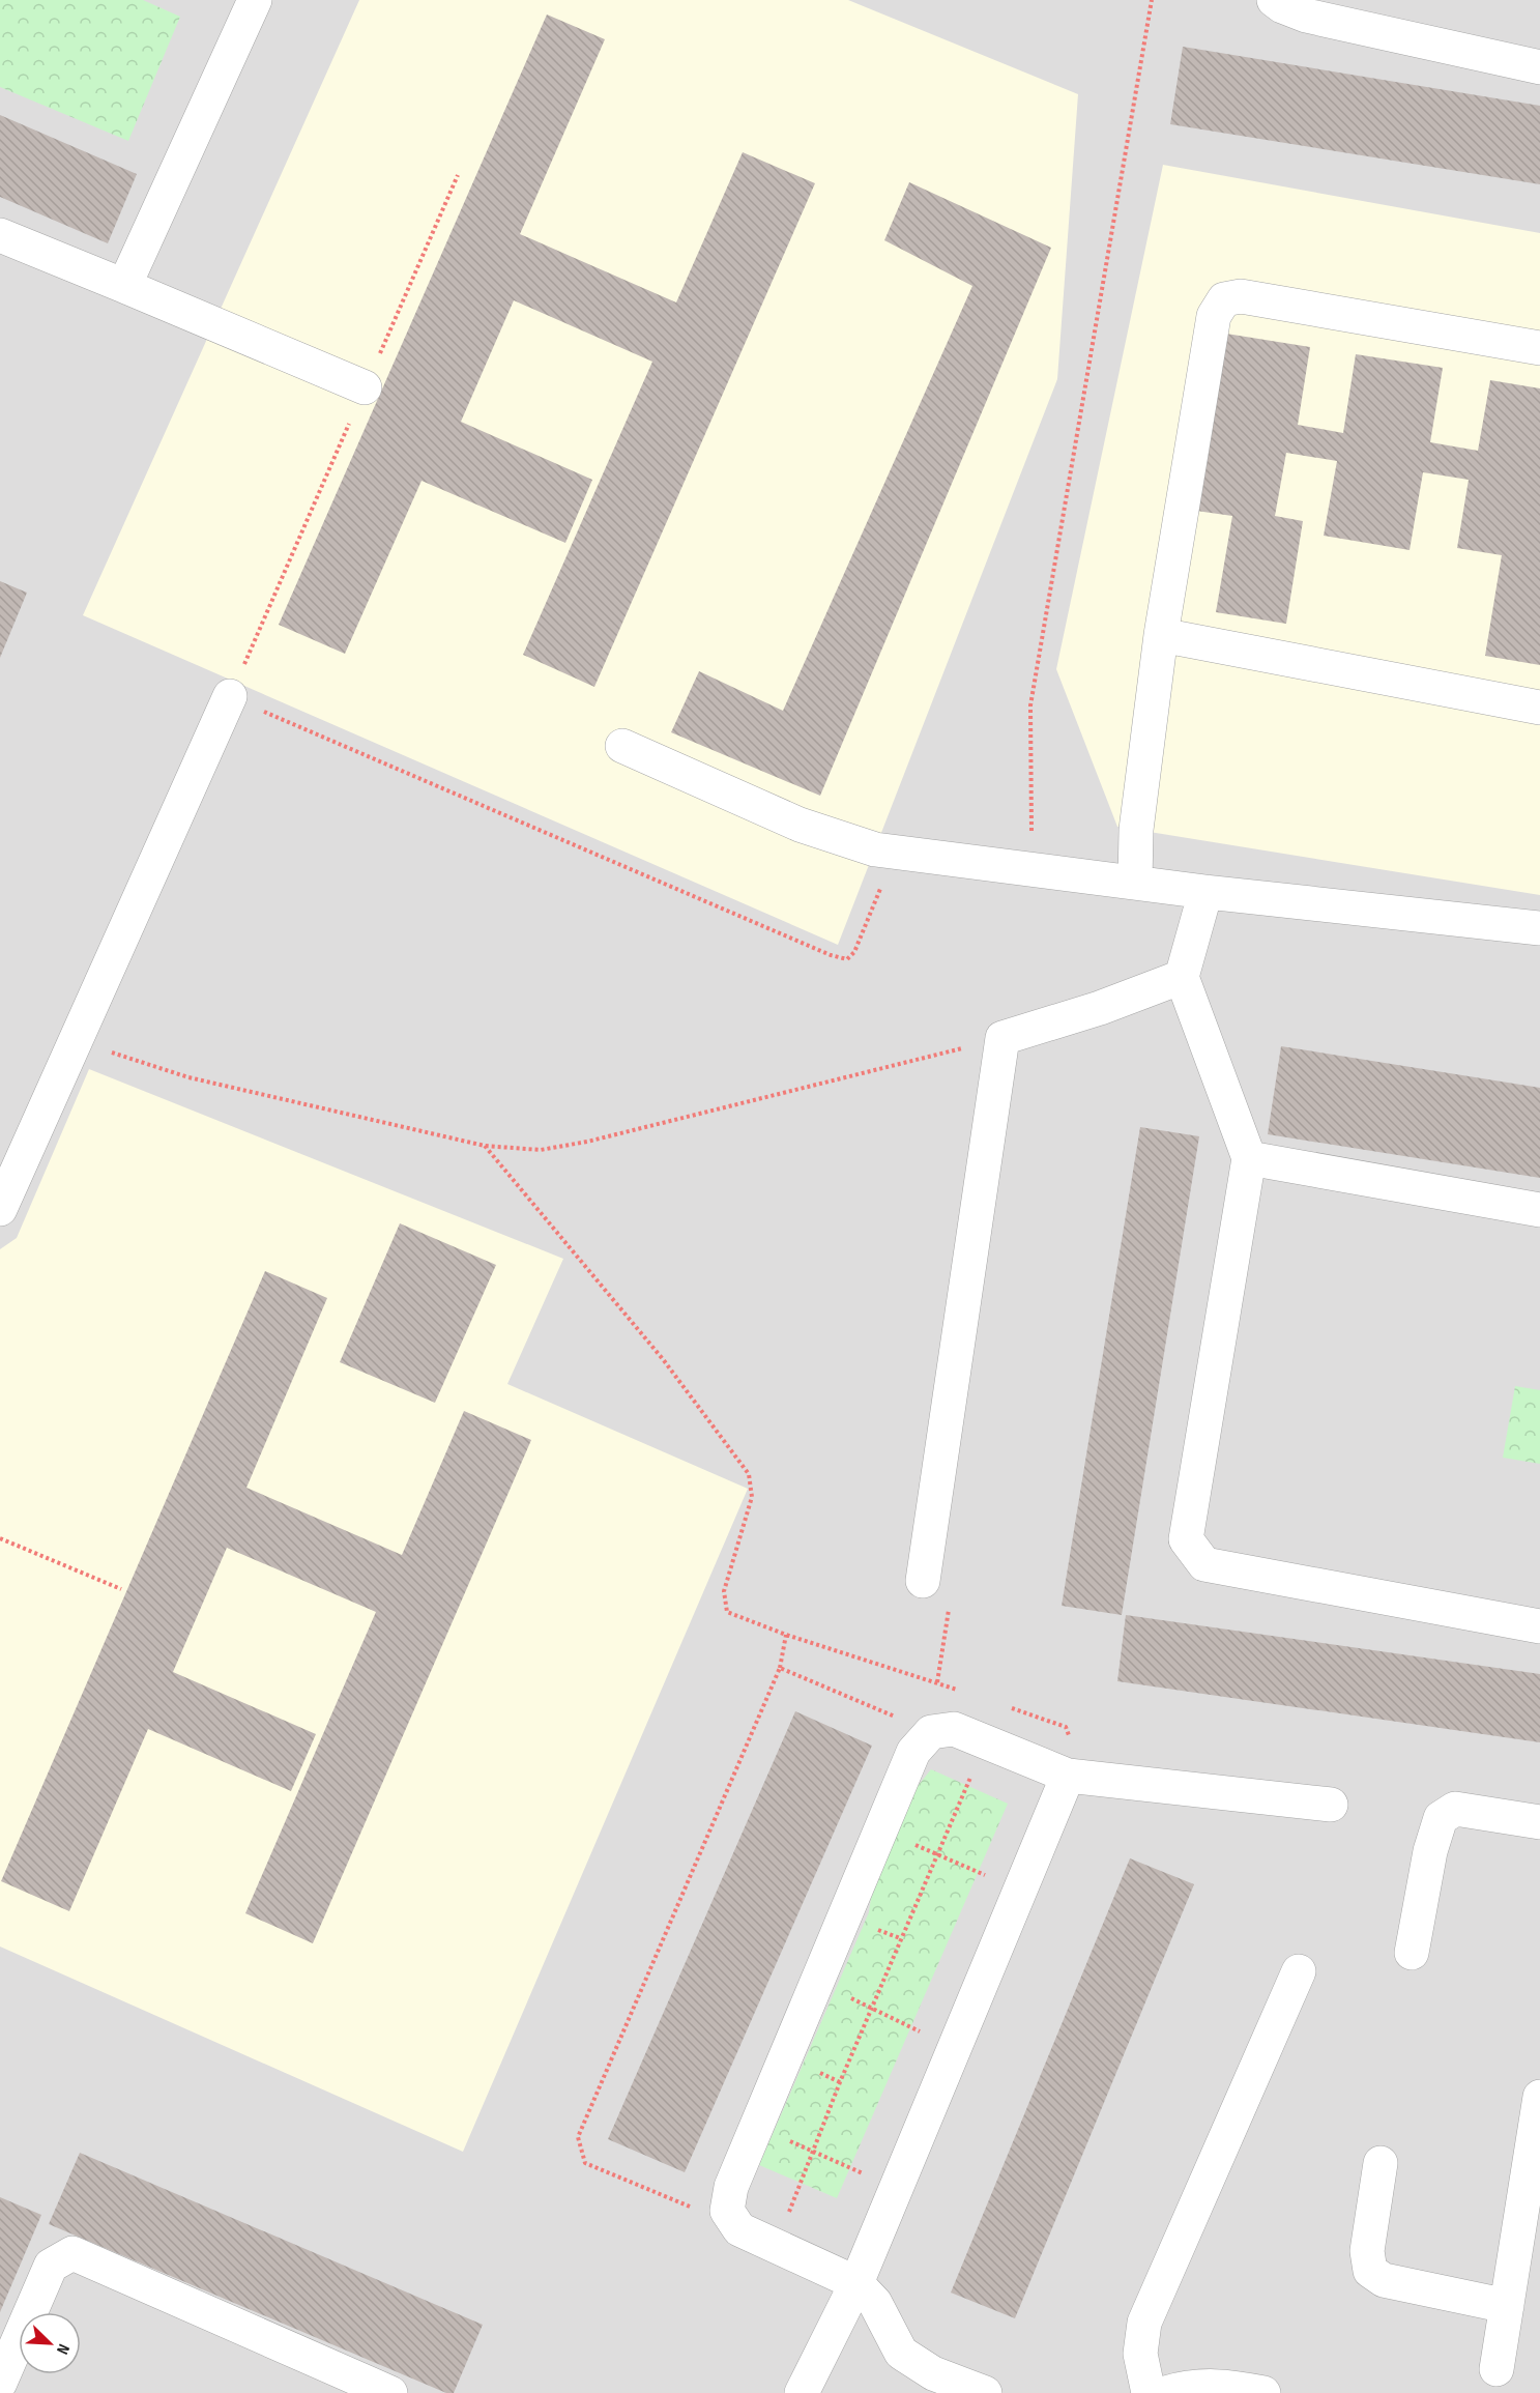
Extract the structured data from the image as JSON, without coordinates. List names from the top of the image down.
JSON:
{
  "north": "bottom right"
}
